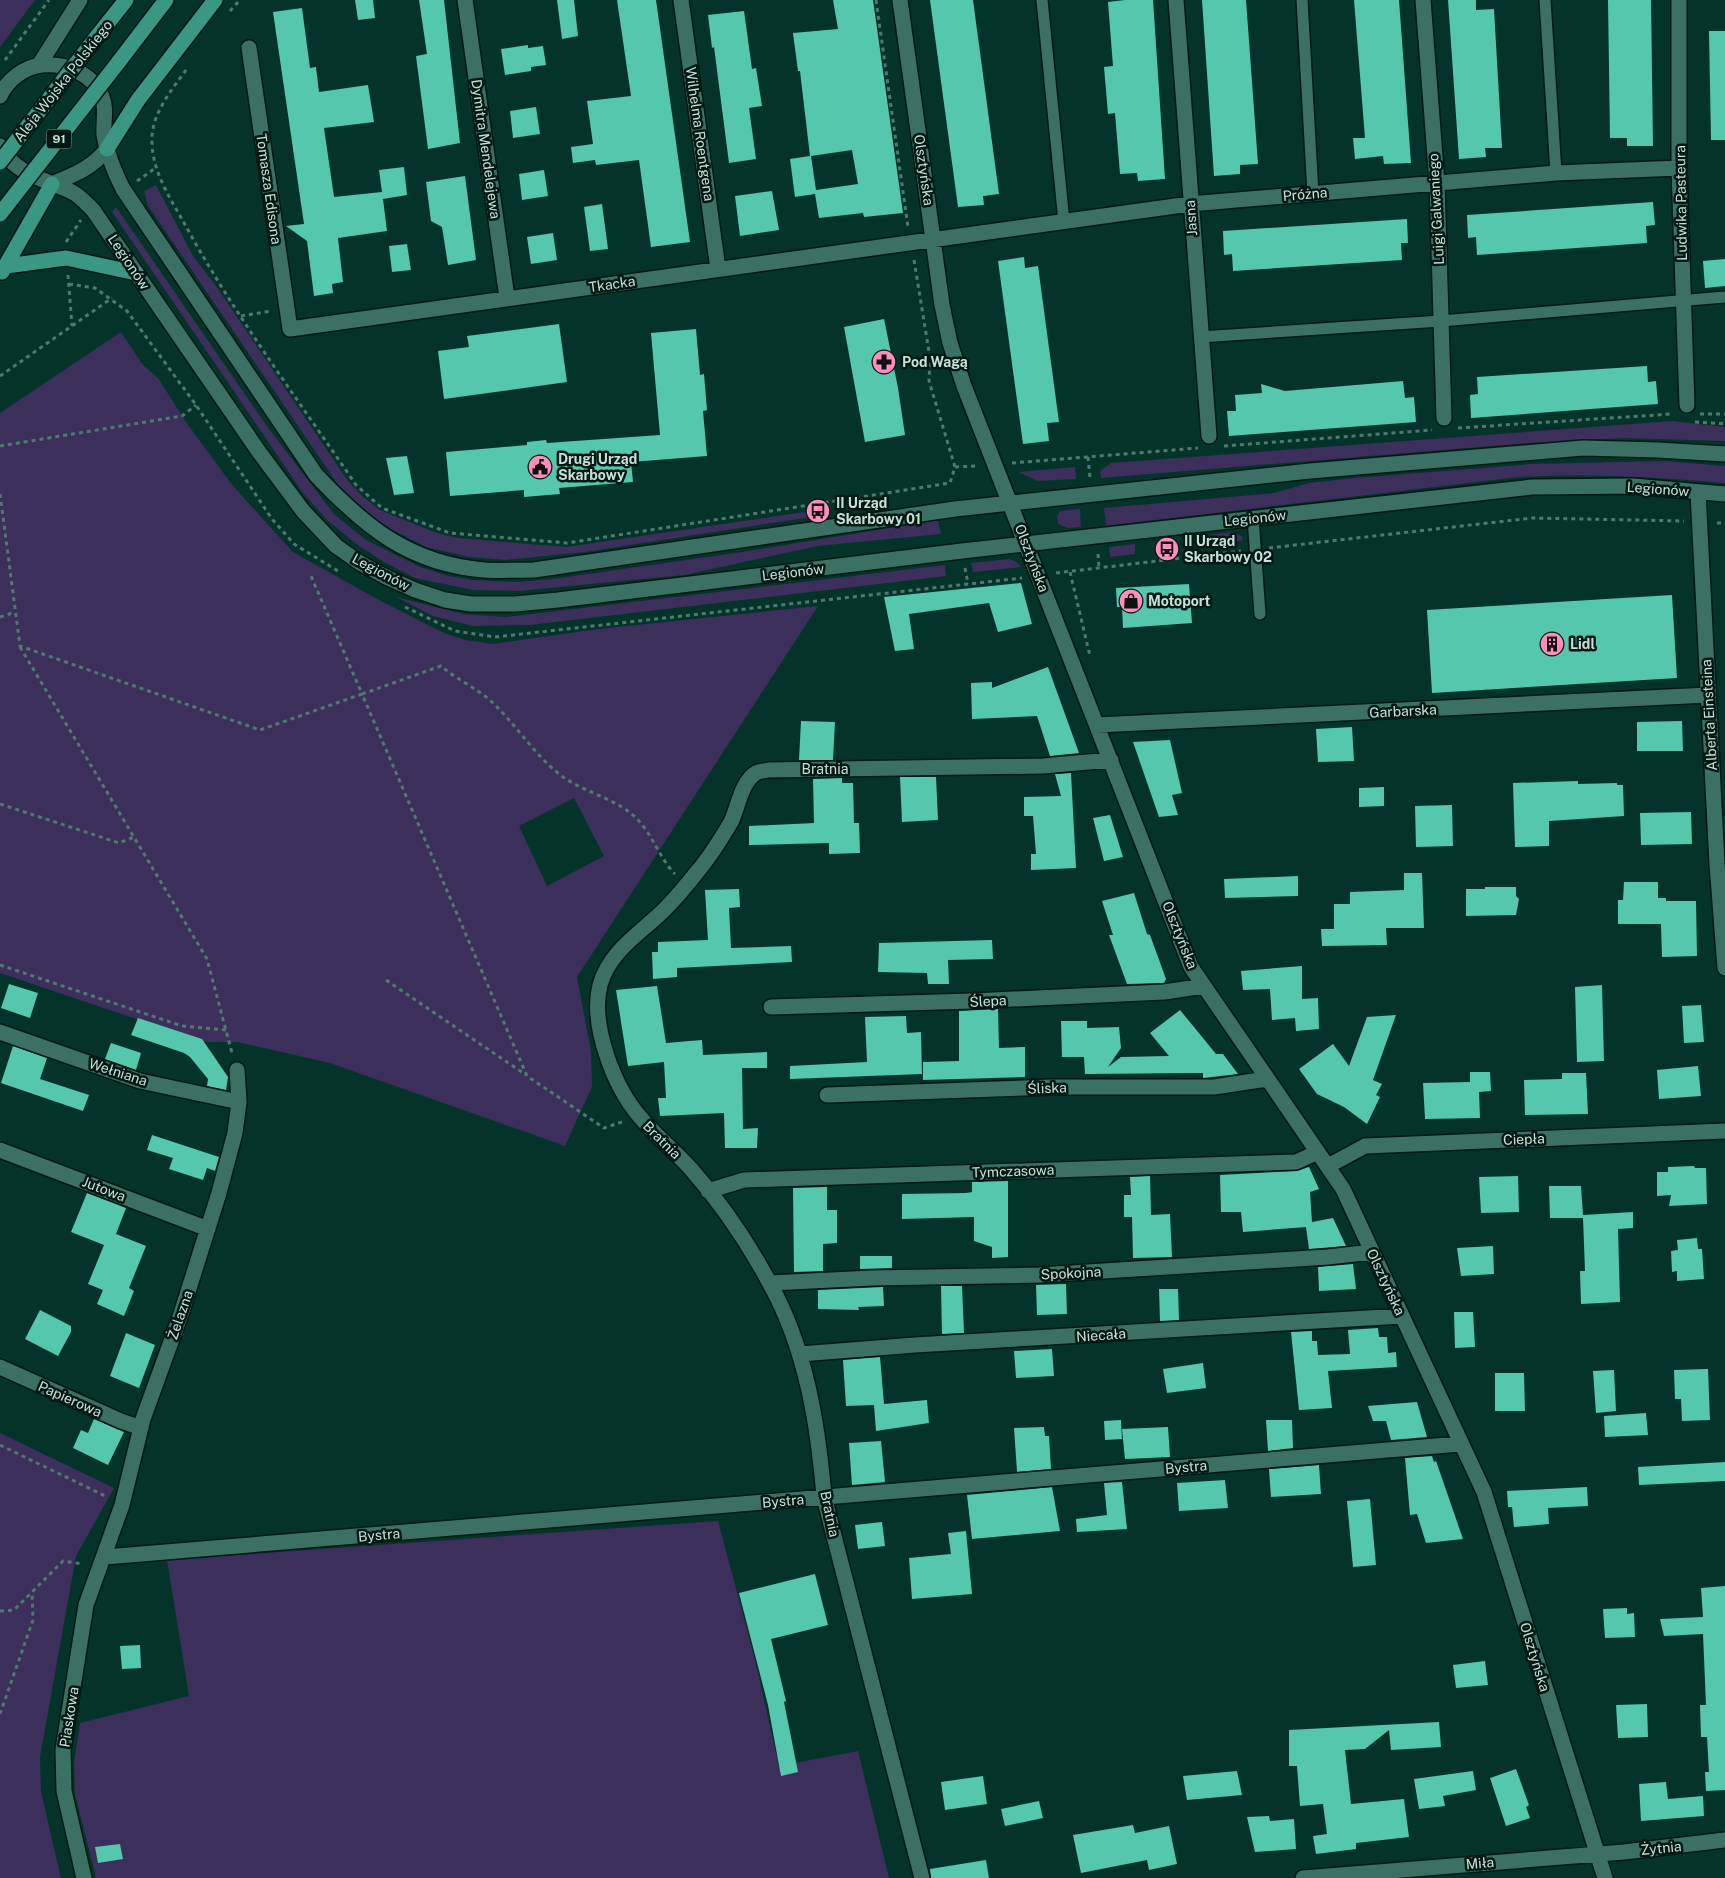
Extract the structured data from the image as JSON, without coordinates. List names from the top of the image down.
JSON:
{
  "streets": {
    "main road": ["Aleja Wojska Polskiego", "91"],
    "street": [
      "Wilhelma Roentgena",
      "Dymitra Mendelejewa",
      "Olsztyńska",
      "Tomasza Edisona",
      "Próżna",
      "Ludwika Pasteura",
      "Luigi Galwaniego",
      "Jasna",
      "Legionów",
      "Tkacka",
      "Garbarska",
      "Alberta Einsteina",
      "Bratnia",
      "Ślepa",
      "Wełniana",
      "Śliska",
      "Ciepła",
      "Tymczasowa",
      "Jutowa",
      "Spokojna",
      "Żelazna",
      "Niecała",
      "Papierowa",
      "Bystra",
      "Piaskowa",
      "Żytnia",
      "Miła"
    ]
  },
  "crossings": [
    ["Wilhelma Roentgena", "Tkacka"],
    ["Dymitra Mendelejewa", "Tkacka"],
    ["Olsztyńska", "Próżna"],
    ["Olsztyńska", "Legionów"],
    ["Olsztyńska", "Tkacka"],
    ["Olsztyńska", "Garbarska"],
    ["Olsztyńska", "Bratnia"],
    ["Olsztyńska", "Ślepa"],
    ["Olsztyńska", "Śliska"],
    ["Olsztyńska", "Ciepła"],
    ["Olsztyńska", "Tymczasowa"],
    ["Olsztyńska", "Spokojna"],
    ["Olsztyńska", "Niecała"],
    ["Olsztyńska", "Bystra"],
    ["Olsztyńska", "Żytnia"],
    ["Olsztyńska", "Miła"],
    ["Tomasza Edisona", "Tkacka"],
    ["Próżna", "Ludwika Pasteura"],
    ["Próżna", "Luigi Galwaniego"],
    ["Próżna", "Jasna"],
    ["Próżna", "Tkacka"],
    ["Legionów", "Alberta Einsteina"],
    ["Garbarska", "Alberta Einsteina"],
    ["Bratnia", "Tymczasowa"],
    ["Bratnia", "Spokojna"],
    ["Bratnia", "Niecała"],
    ["Bratnia", "Bystra"],
    ["Wełniana", "Żelazna"],
    ["Jutowa", "Żelazna"],
    ["Żelazna", "Papierowa"],
    ["Żelazna", "Bystra"],
    ["Żelazna", "Piaskowa"],
    ["Bystra", "Piaskowa"],
    ["Żytnia", "Miła"]
  ],
  "places": {
    "pharmacy": ["Pod Wagą"],
    "public building": ["Drugi Urząd Skarbowy"],
    "bus stop": ["II Urząd Skarbowy 01", "II Urząd Skarbowy 02"],
    "shop": ["Motoport"],
    "building": ["Lidl"]
  }
}
